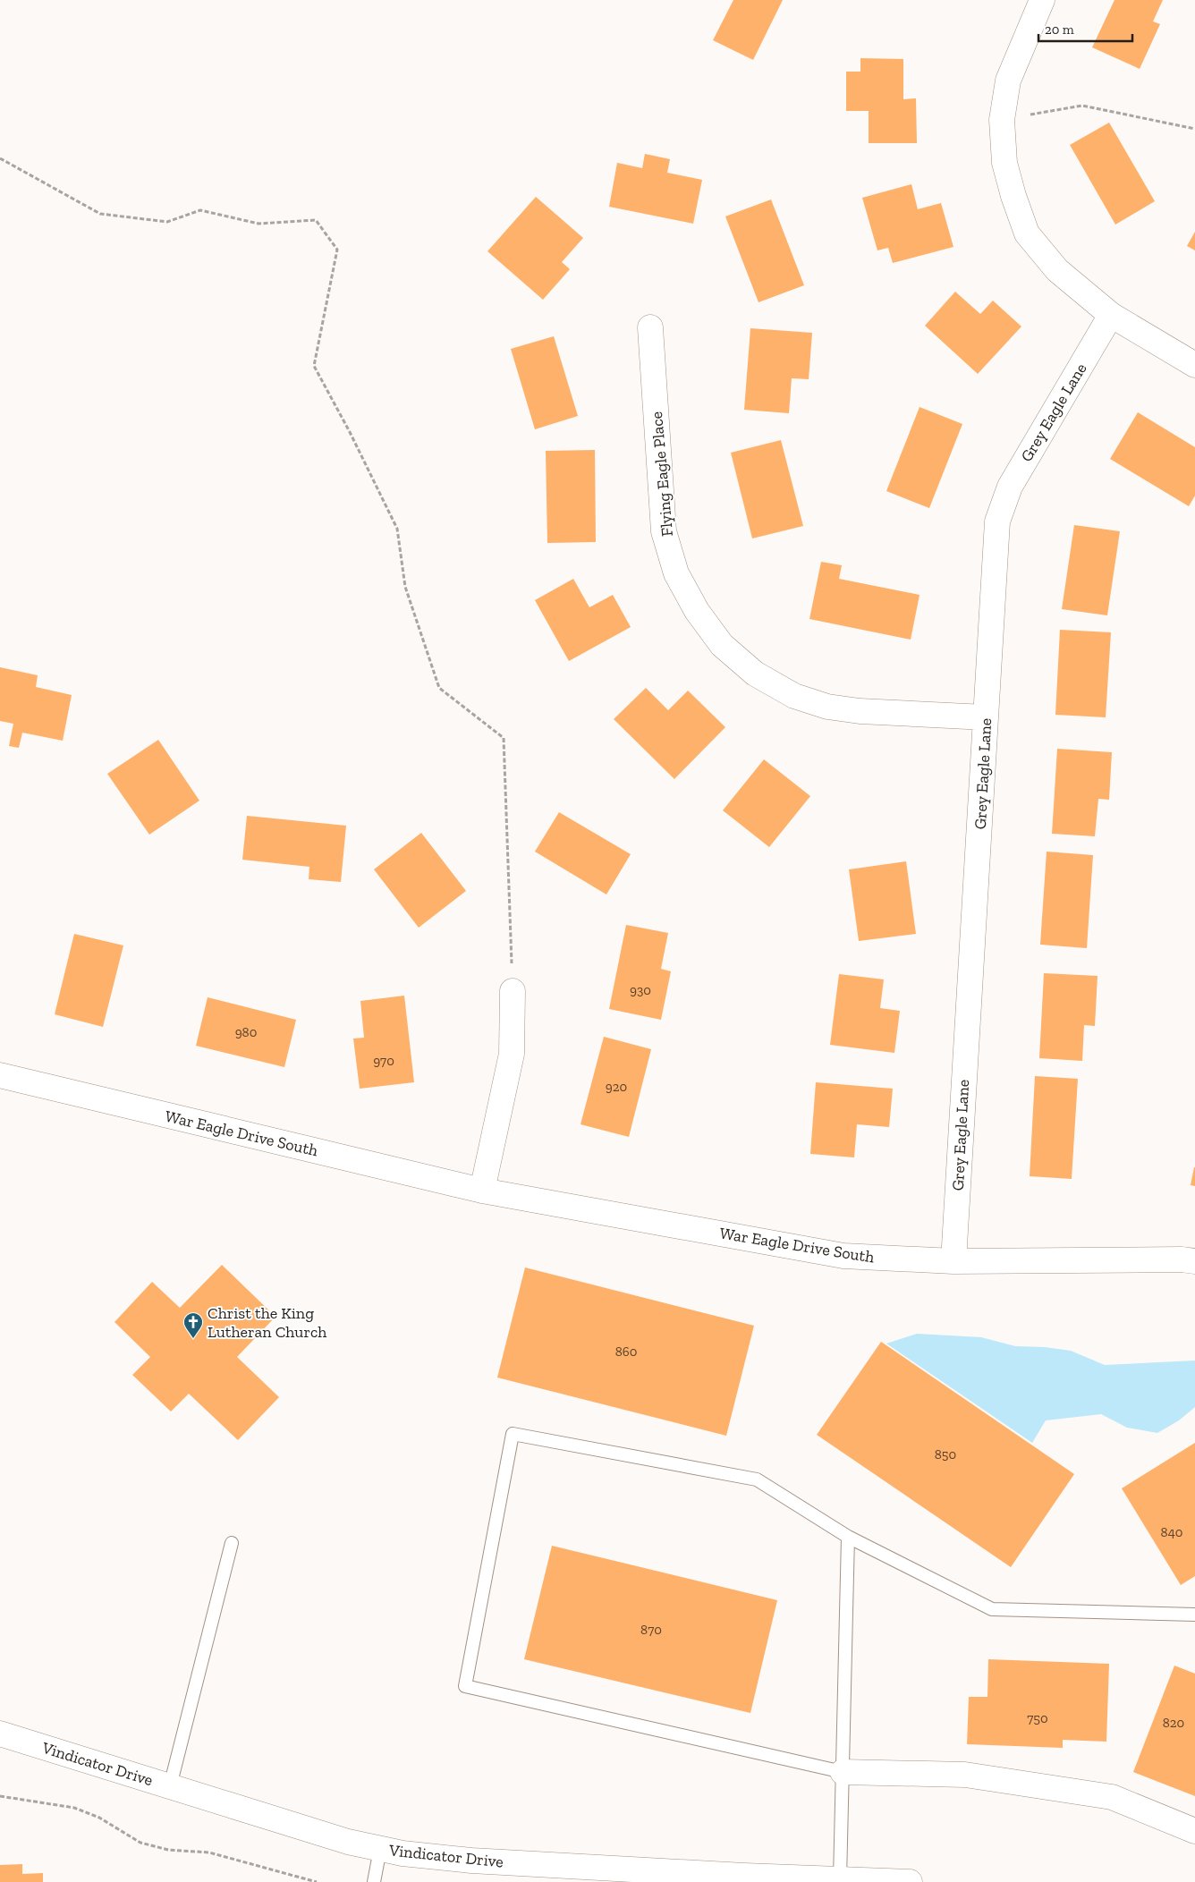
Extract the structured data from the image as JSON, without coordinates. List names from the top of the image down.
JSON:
{
  "streets": {
    "street": [
      "Grey Eagle Lane",
      "Flying Eagle Place",
      "War Eagle Drive South",
      "Vindicator Drive"
    ]
  },
  "crossings": [
    ["Grey Eagle Lane", "Flying Eagle Place"],
    ["Grey Eagle Lane", "War Eagle Drive South"]
  ],
  "places": {
    "church": ["Christ the King Lutheran Church"]
  },
  "house_numbers": [
    "930",
    "980",
    "970",
    "920",
    "860",
    "850",
    "840",
    "870",
    "750",
    "820"
  ],
  "scale_bar": "20 m"
}
